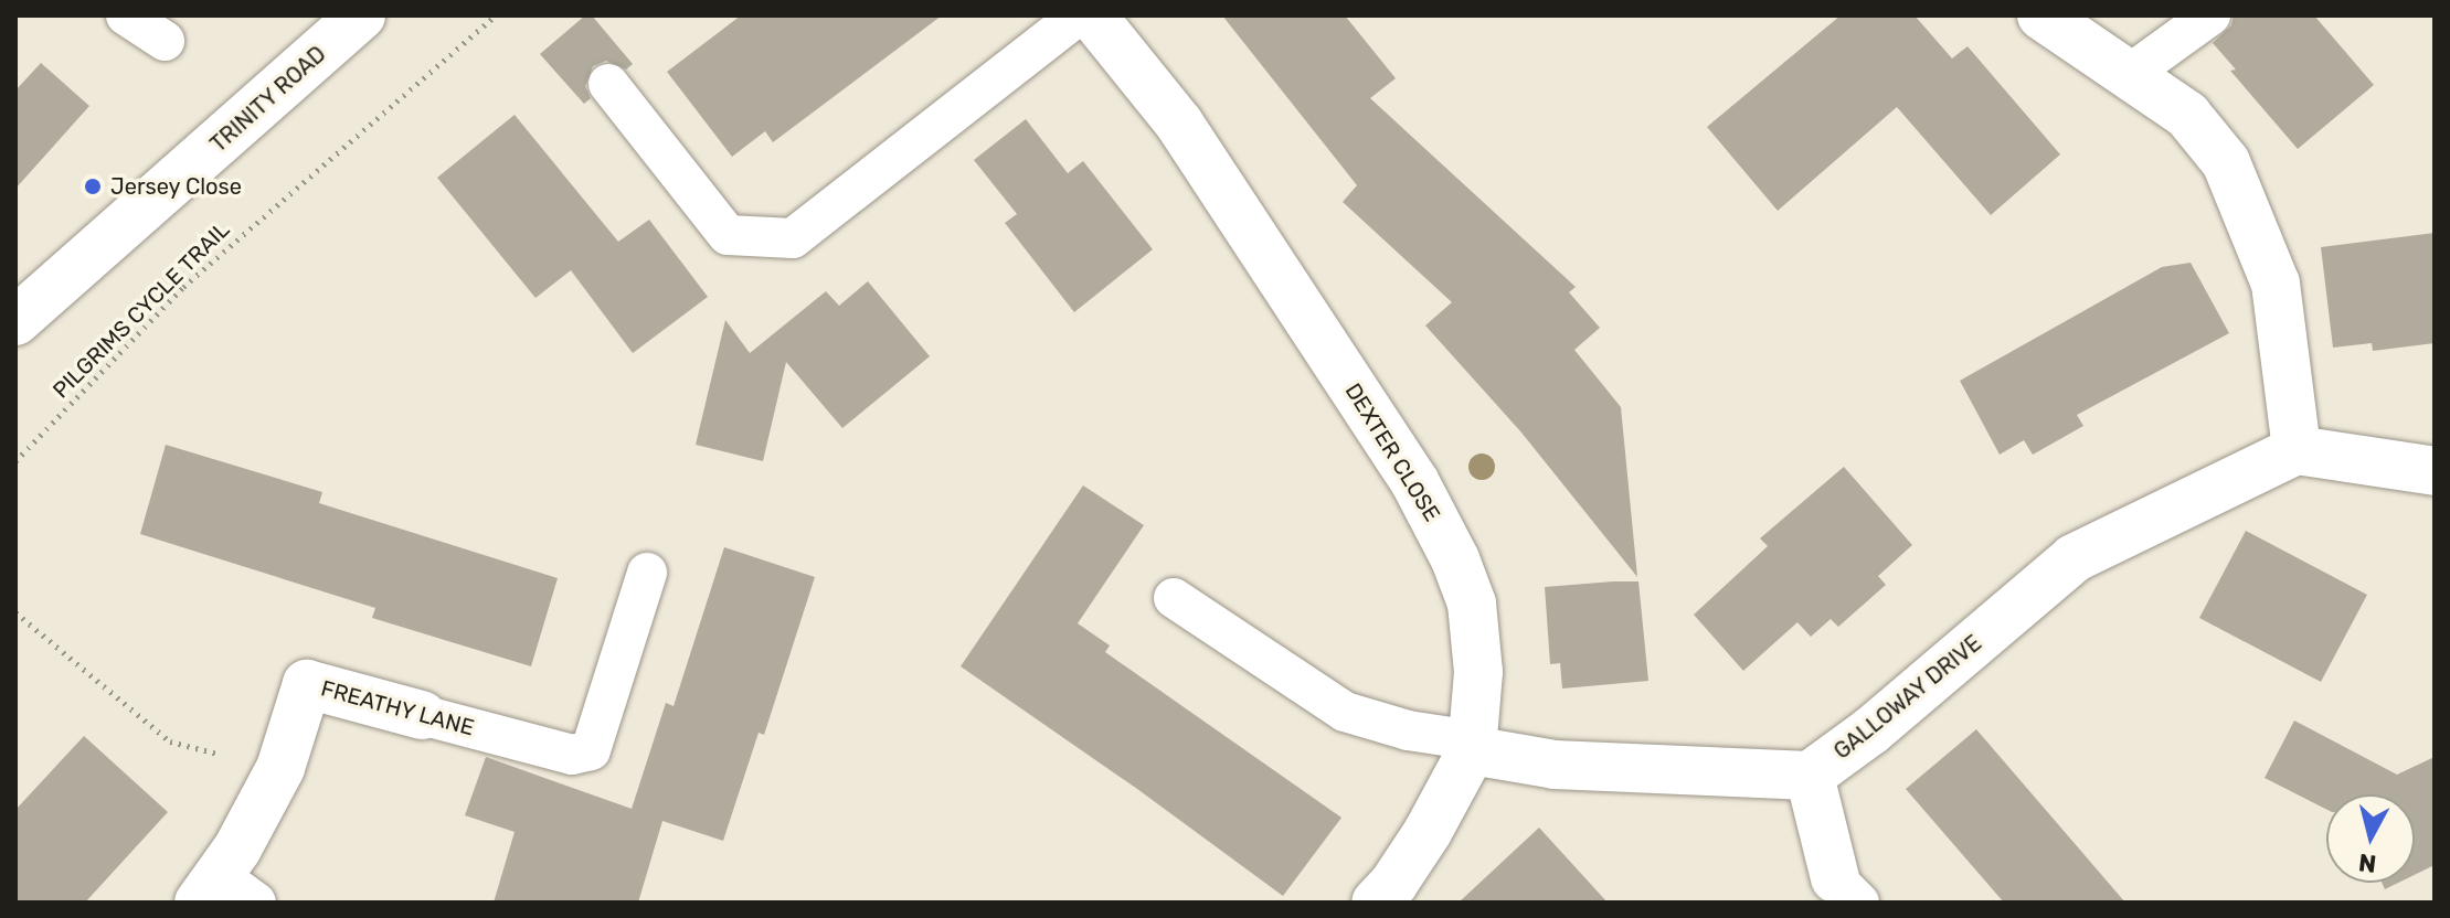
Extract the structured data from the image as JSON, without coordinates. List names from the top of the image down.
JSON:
{
  "streets": {
    "street": [
      "TRINITY ROAD",
      "DEXTER CLOSE",
      "GALLOWAY DRIVE",
      "FREATHY LANE"
    ],
    "path": ["PILGRIMS CYCLE TRAIL"]
  },
  "places": ["Jersey Close"],
  "north": "bottom"
}
